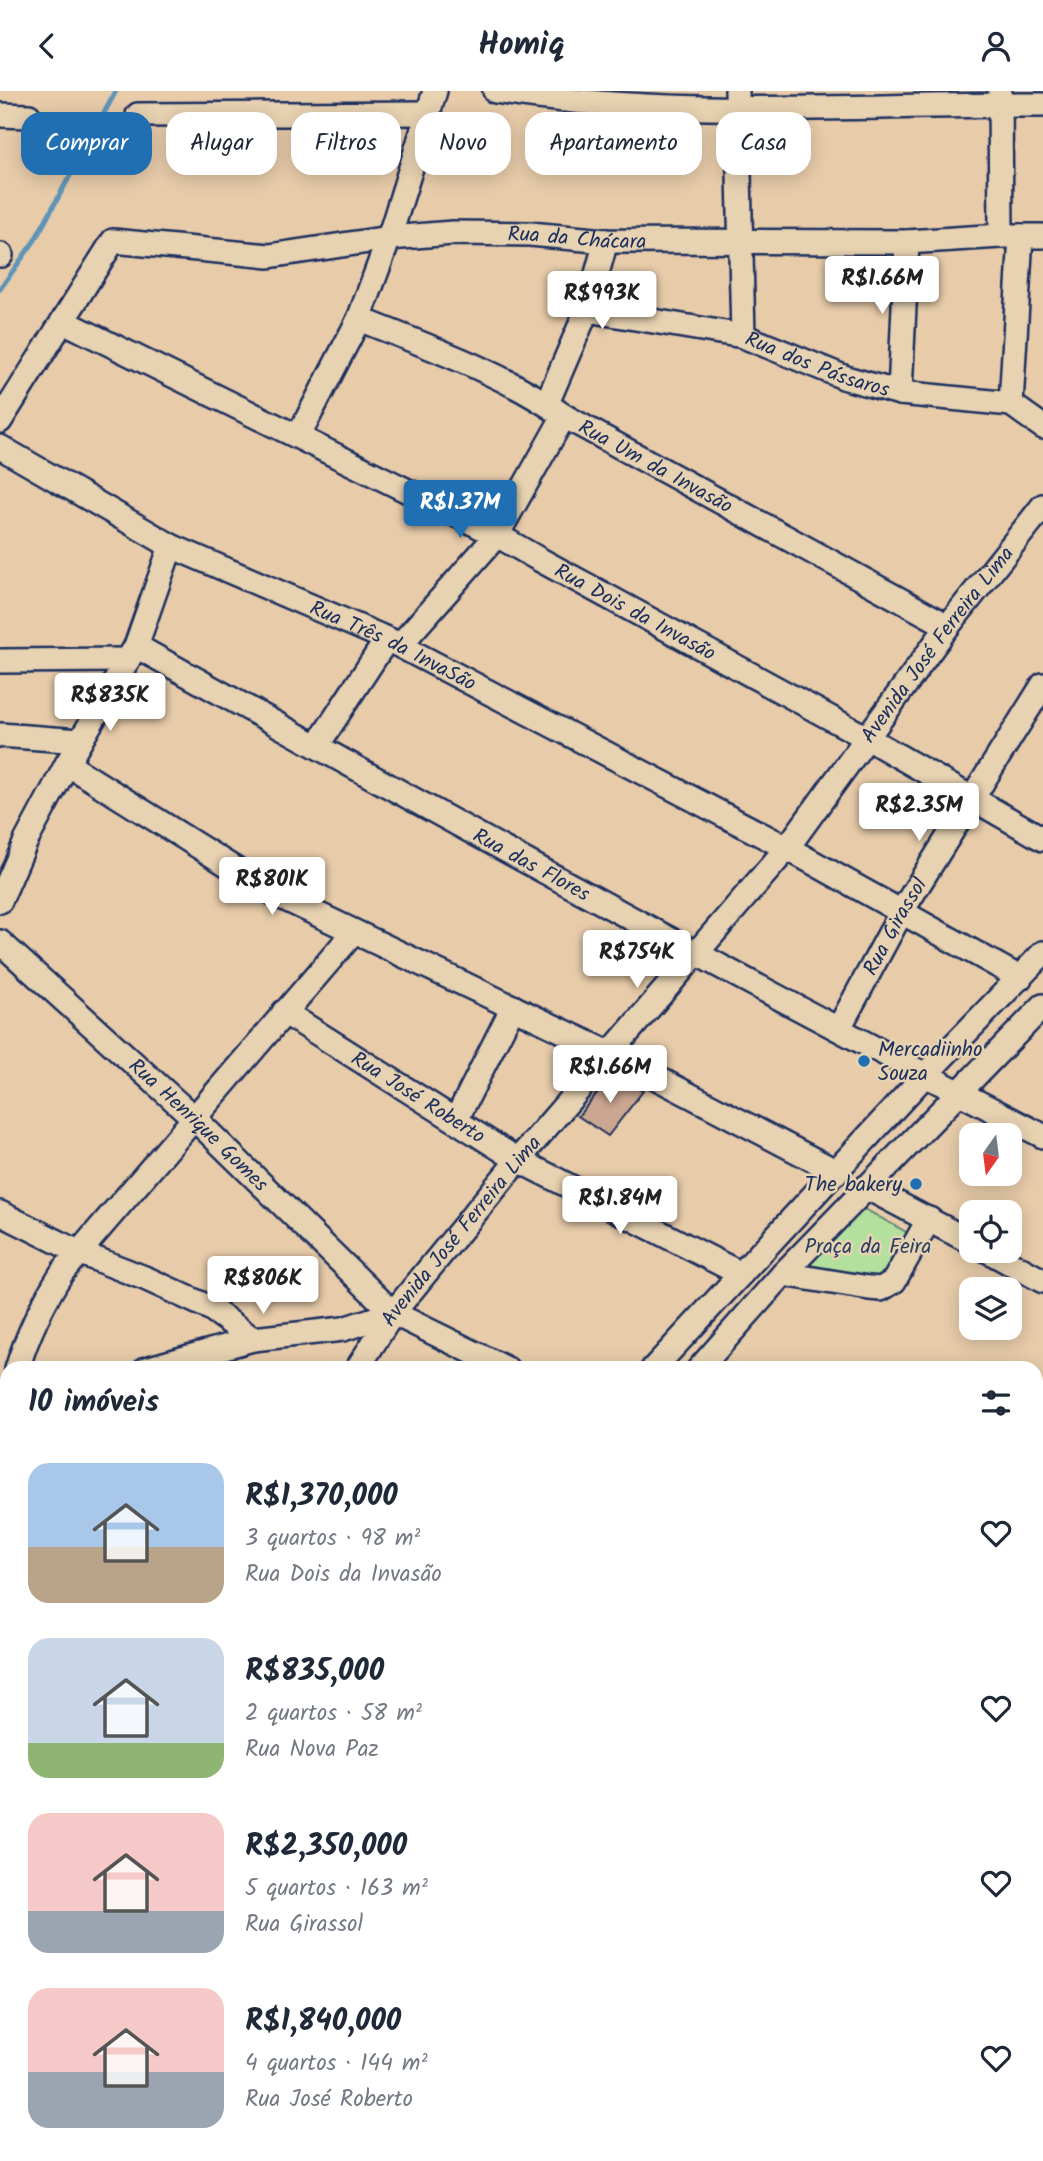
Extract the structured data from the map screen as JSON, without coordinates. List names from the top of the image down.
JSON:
{
  "streets": {
    "street": [
      "Rua da Chácara",
      "Rua dos Pássaros",
      "Rua Um da Invasão",
      "Rua Dois da Invasão",
      "Avenida José Ferreira Lima",
      "Rua Três da InvaSão",
      "Rua das Flores",
      "Rua Girassol",
      "Rua José Roberto",
      "Rua Henrique Gomes"
    ]
  },
  "crossings": [
    ["Rua da Chácara", "Rua Dois da Invasão"],
    ["Rua Um da Invasão", "Avenida José Ferreira Lima"],
    ["Rua Dois da Invasão", "Avenida José Ferreira Lima"],
    ["Rua Dois da Invasão", "Rua Girassol"],
    ["Avenida José Ferreira Lima", "Rua Três da InvaSão"],
    ["Avenida José Ferreira Lima", "Rua das Flores"],
    ["Avenida José Ferreira Lima", "Rua José Roberto"],
    ["Avenida José Ferreira Lima", "Rua Henrique Gomes"],
    ["Rua Três da InvaSão", "Rua Girassol"],
    ["Rua das Flores", "Rua Girassol"]
  ],
  "parks": ["Praça da Feira"],
  "places": ["Mercadiinho Souza", "The bakery"],
  "north": "bottom",
  "page": {
    "header": "Homiq",
    "chip": [
      "Comprar",
      "Alugar",
      "Filtros",
      "Novo",
      "Apartamento",
      "Casa"
    ],
    "price": [
      "R$1.66M",
      "R$993K",
      "R$1.37M",
      "R$835K",
      "R$2.35M",
      "R$801K",
      "R$754K",
      "R$1.66M",
      "R$1.84M",
      "R$806K"
    ],
    "heading": "10 imóveis",
    "list": [
      {
        "name": "R$1,370,000",
        "note": "3 quartos · 98 m² · Rua Dois da Invasão"
      },
      {
        "name": "R$835,000",
        "note": "2 quartos · 58 m² · Rua Nova Paz"
      },
      {
        "name": "R$2,350,000",
        "note": "5 quartos · 163 m² · Rua Girassol"
      },
      {
        "name": "R$1,840,000",
        "note": "4 quartos · 144 m² · Rua José Roberto"
      }
    ]
  }
}
